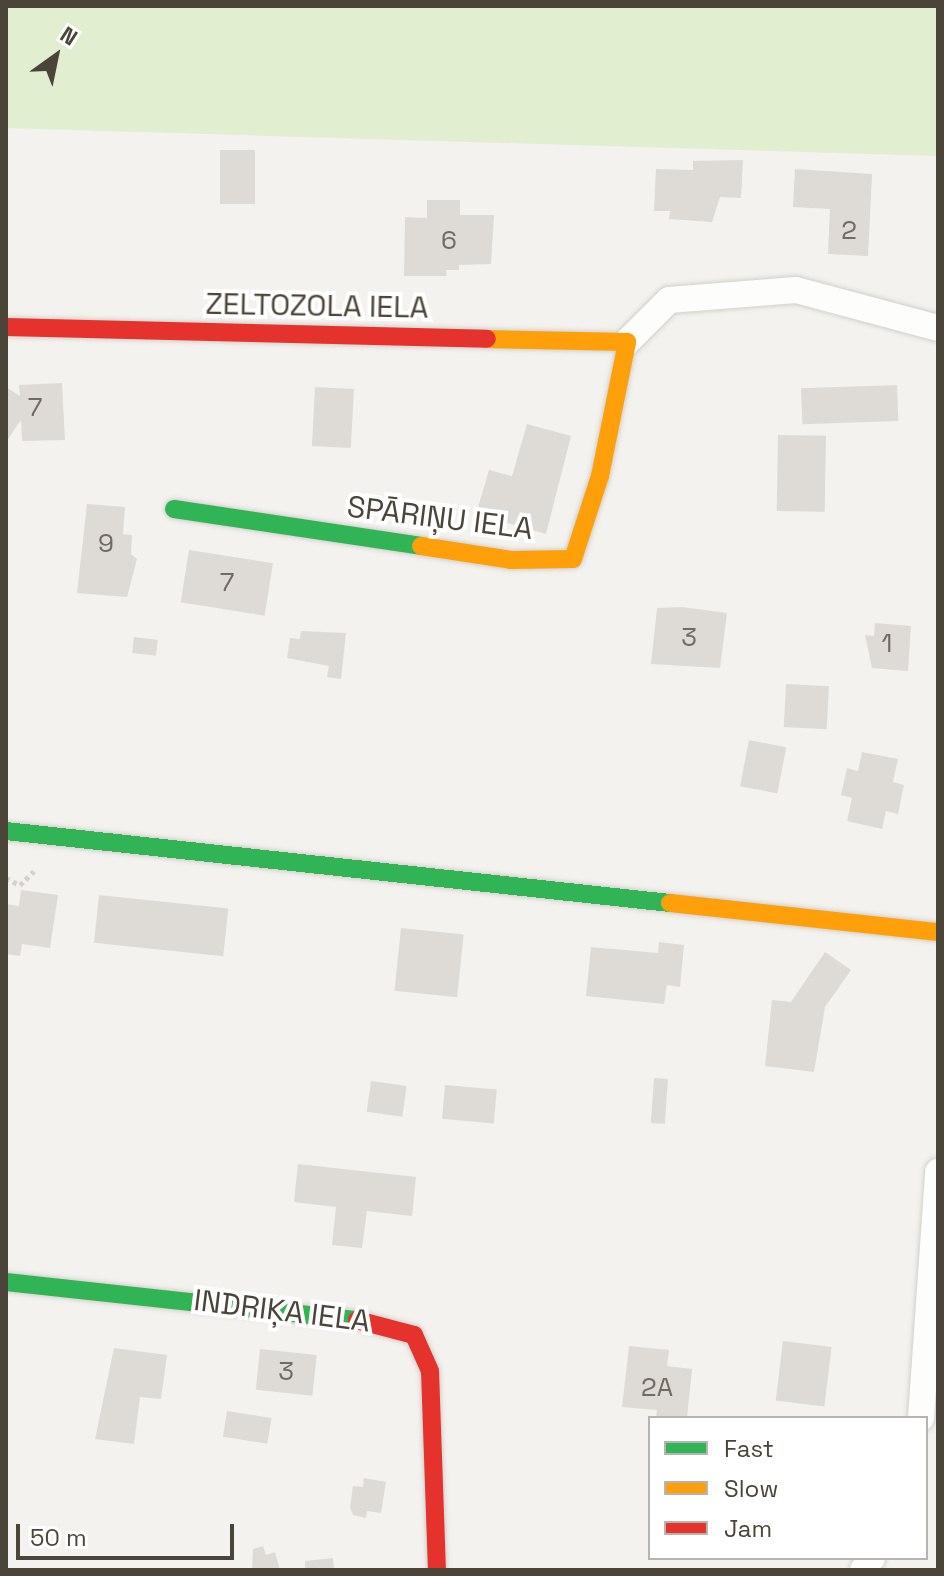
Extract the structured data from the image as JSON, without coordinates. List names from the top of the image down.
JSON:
{
  "streets": {
    "street": ["ZELTOZOLA IELA", "SPĀRIŅU IELA", "INDRIĶA IELA"]
  },
  "crossings": [
    ["ZELTOZOLA IELA", "SPĀRIŅU IELA"]
  ],
  "house_numbers": [
    "2",
    "6",
    "7",
    "9",
    "7",
    "3",
    "1",
    "3",
    "2A"
  ],
  "legend": ["Fast", "Slow", "Jam"],
  "scale_bar": "50 m",
  "north": "top right"
}
